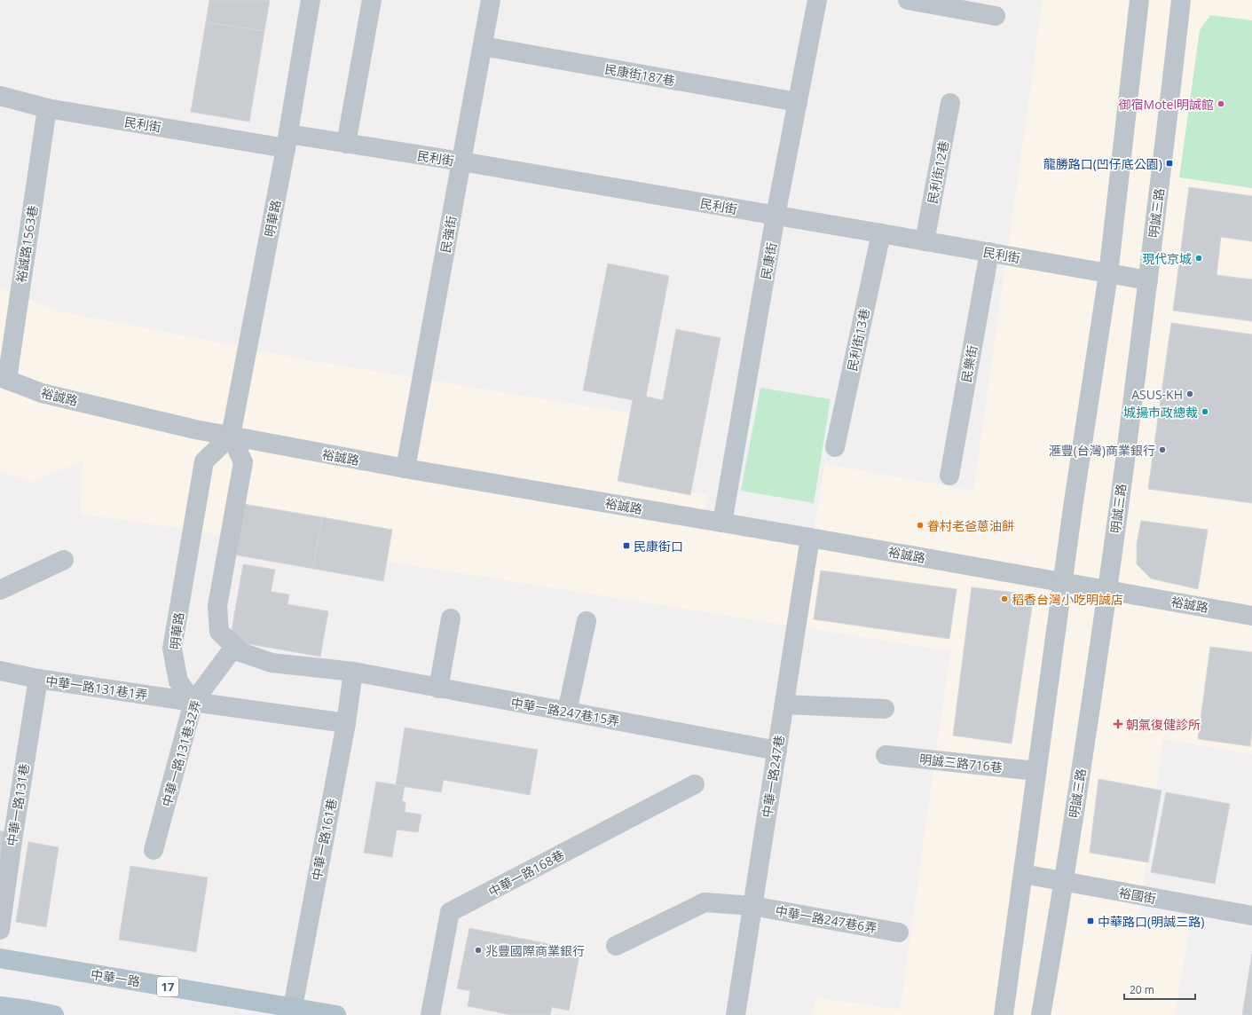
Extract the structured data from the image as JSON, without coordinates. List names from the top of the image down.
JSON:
{
  "streets": {
    "main road": ["中華一路", "17"],
    "street": [
      "民康街187巷",
      "民利街",
      "民利街12巷",
      "明誠三路",
      "明華路",
      "民強街",
      "裕誠路1563巷",
      "民康街",
      "民利街13巷",
      "民樂街",
      "裕誠路",
      "中華一路131巷1弄",
      "中華一路247巷15弄",
      "中華一路131巷32弄",
      "明誠三路716巷",
      "中華一路247巷",
      "中華一路131巷",
      "中華一路161巷",
      "中華一路168巷",
      "裕國街",
      "中華一路247巷6弄"
    ]
  },
  "crossings": [
    ["民康街187巷", "民強街"],
    ["民康街187巷", "民康街"],
    ["民利街", "民利街12巷"],
    ["民利街", "明誠三路"],
    ["民利街", "明華路"],
    ["民利街", "民強街"],
    ["民利街", "裕誠路1563巷"],
    ["民利街", "民康街"],
    ["民利街", "民利街13巷"],
    ["民利街", "民樂街"],
    ["明誠三路", "裕誠路"],
    ["明誠三路", "裕國街"],
    ["明華路", "裕誠路"],
    ["明華路", "中華一路131巷1弄"],
    ["明華路", "中華一路131巷32弄"],
    ["民強街", "裕誠路"],
    ["裕誠路1563巷", "裕誠路"],
    ["民康街", "裕誠路"],
    ["裕誠路", "中華一路247巷"],
    ["中華一路131巷1弄", "中華一路131巷32弄"],
    ["中華一路131巷1弄", "中華一路131巷"],
    ["中華一路247巷15弄", "中華一路247巷"],
    ["中華一路247巷15弄", "中華一路161巷"],
    ["中華一路247巷", "中華一路247巷6弄"],
    ["中華一路161巷", "中華一路"]
  ],
  "places": {
    "other": [
      "御宿Motel明誠館",
      "現代京城",
      "ASUS-KH",
      "城揚市政總裁",
      "滙豐(台灣)商業銀行",
      "眷村老爸蔥油餅",
      "稻香台灣小吃明誠店",
      "兆豐國際商業銀行"
    ],
    "transit": ["龍勝路口(凹仔底公園)", "民康街口", "中華路口(明誠三路)"],
    "health": ["朝氣復健診所"]
  },
  "scale_bar": "20 m"
}
